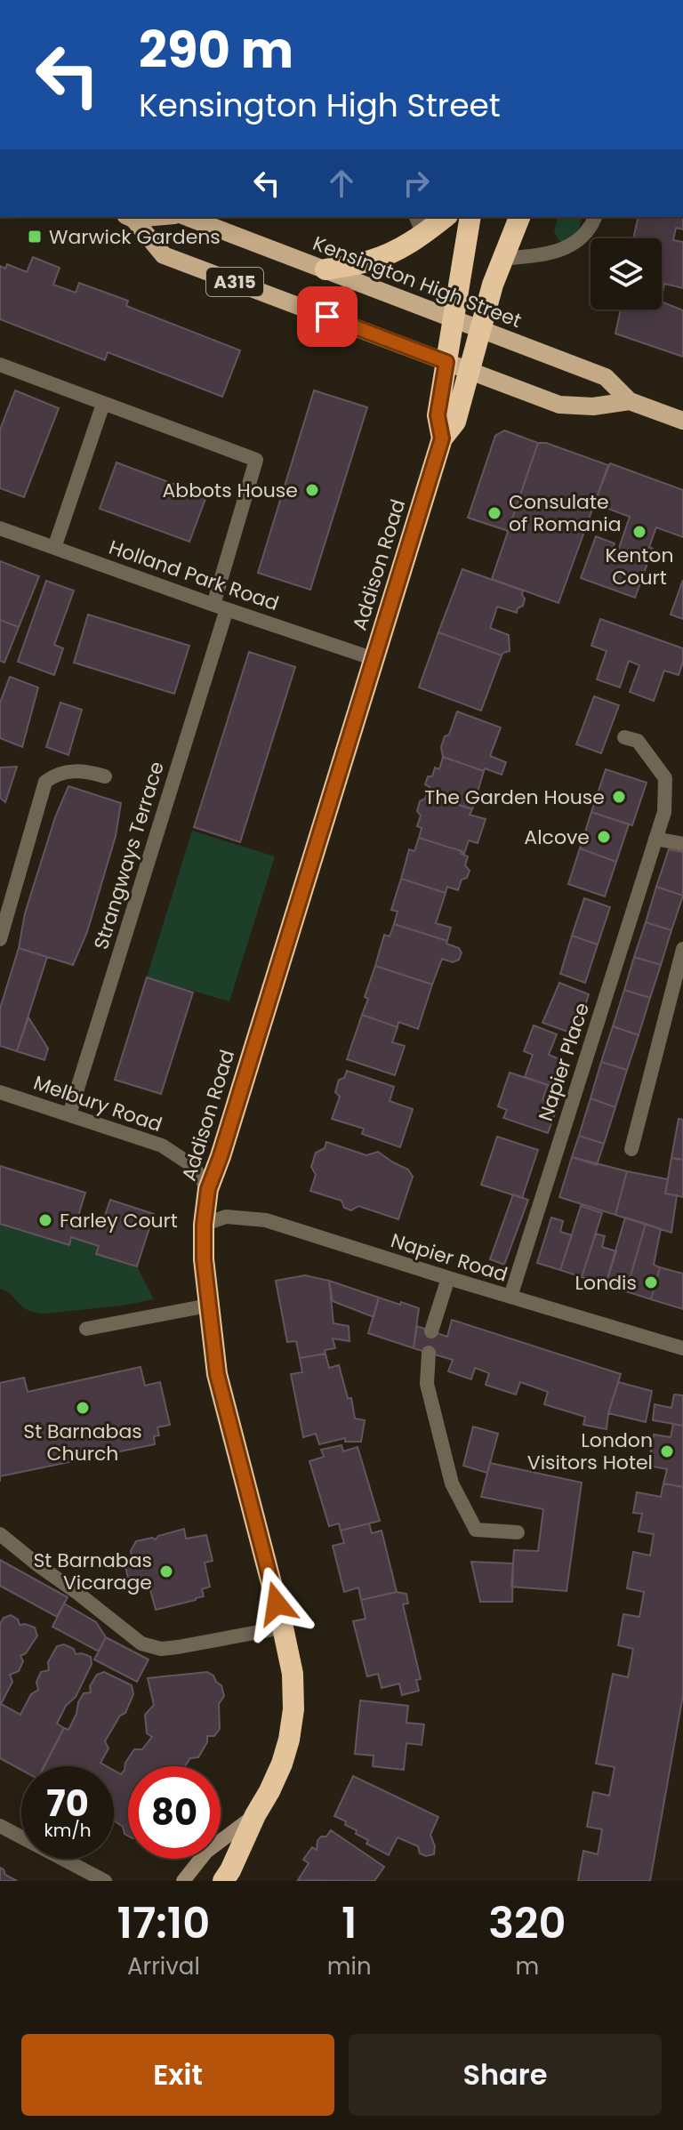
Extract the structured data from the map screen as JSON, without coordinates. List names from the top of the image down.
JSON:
{
  "streets": {
    "highway": ["Addison Road"],
    "main road": ["A315", "Kensington High Street"],
    "street": [
      "Holland Park Road",
      "Strangways Terrace",
      "Napier Place",
      "Melbury Road",
      "Napier Road"
    ]
  },
  "crossings": [
    ["Kensington High Street", "Addison Road"],
    ["Addison Road", "Holland Park Road"],
    ["Addison Road", "Melbury Road"],
    ["Addison Road", "Napier Road"],
    ["Holland Park Road", "Strangways Terrace"],
    ["Strangways Terrace", "Melbury Road"],
    ["Napier Place", "Napier Road"]
  ],
  "places": {
    "transit": ["Warwick Gardens"],
    "other": [
      "Abbots House",
      "Consulate of Romania",
      "Kenton Court",
      "The Garden House",
      "Alcove",
      "Farley Court",
      "Londis",
      "St Barnabas Church",
      "London Visitors Hotel",
      "St Barnabas Vicarage"
    ]
  },
  "page": {
    "turn": ["290 m", "Kensington High Street"],
    "speed": "70 km/h",
    "limit": "80",
    "eta": [
      "17:10",
      "Arrival",
      "1",
      "min",
      "320",
      "m"
    ],
    "buttons": ["Exit", "Share"]
  }
}
